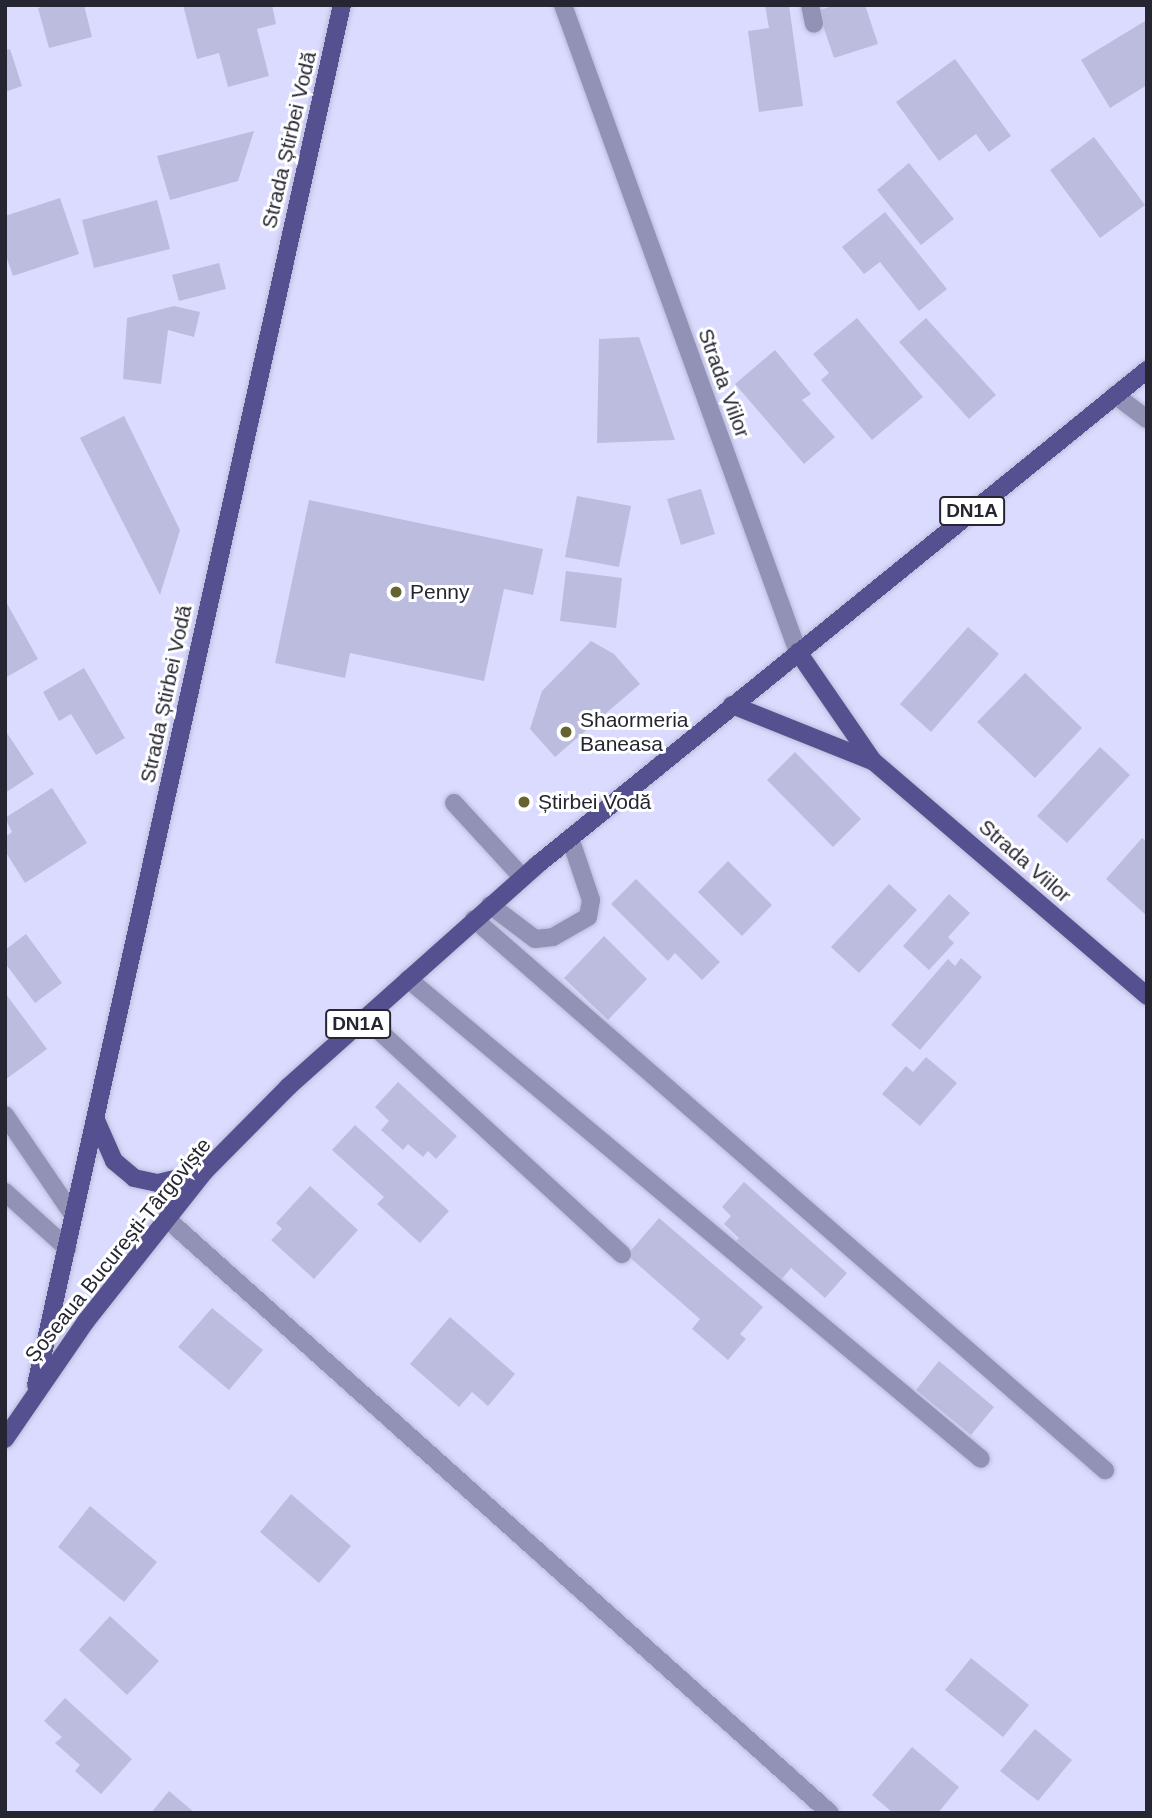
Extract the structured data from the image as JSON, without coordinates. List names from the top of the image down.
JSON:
{
  "streets": {
    "main road": [
      "Strada Știrbei Vodă",
      "Strada Viilor",
      "DN1A",
      "Șoseaua București-Târgoviște"
    ]
  },
  "crossings": [
    ["Strada Știrbei Vodă", "Șoseaua București-Târgoviște"],
    ["Strada Viilor", "Șoseaua București-Târgoviște"]
  ],
  "places": ["Penny", "Shaormeria Baneasa", "Știrbei Vodă"]
}
